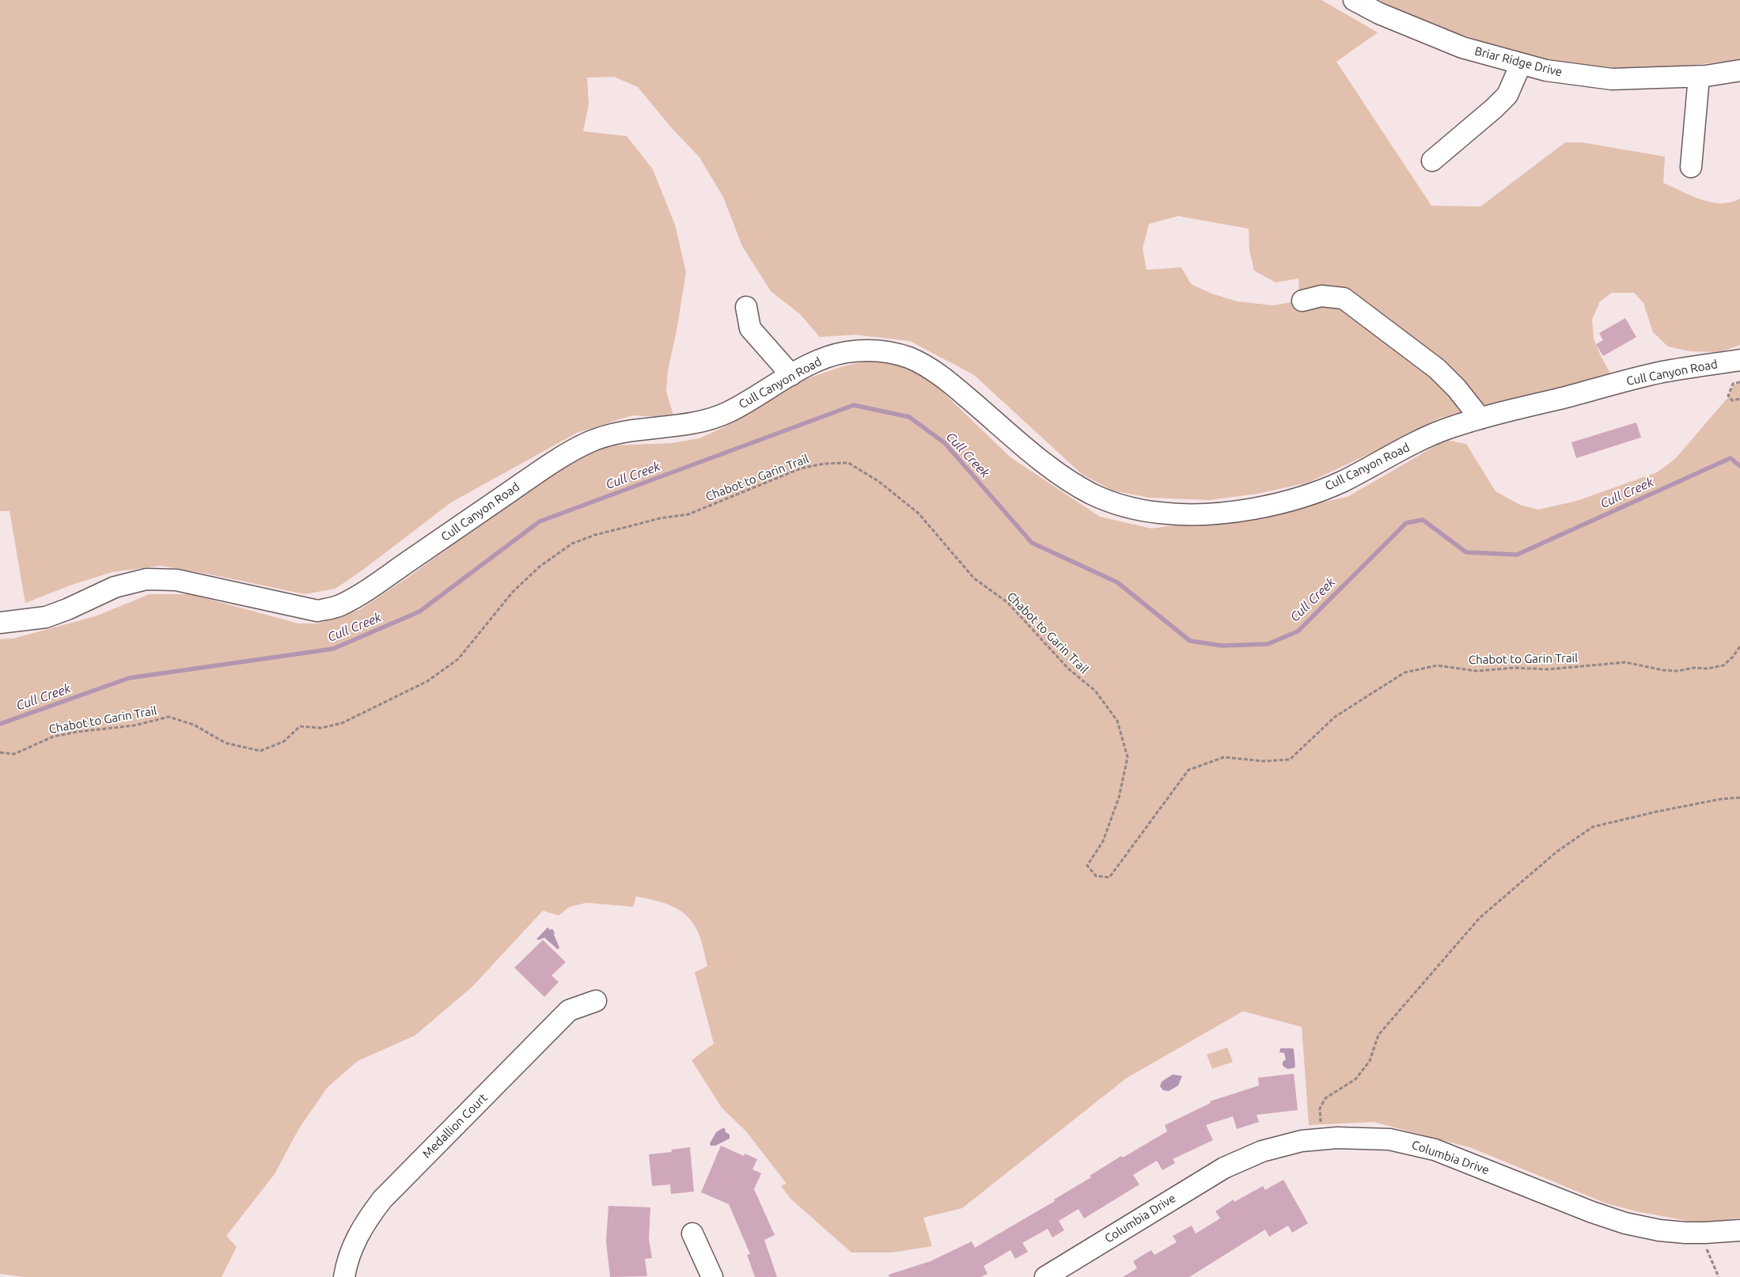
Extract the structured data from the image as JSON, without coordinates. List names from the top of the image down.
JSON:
{
  "streets": {
    "street": [
      "Briar Ridge Drive",
      "Cull Canyon Road",
      "Medallion Court",
      "Columbia Drive"
    ],
    "path": ["Chabot to Garin Trail"]
  },
  "water": ["Cull Creek"]
}
